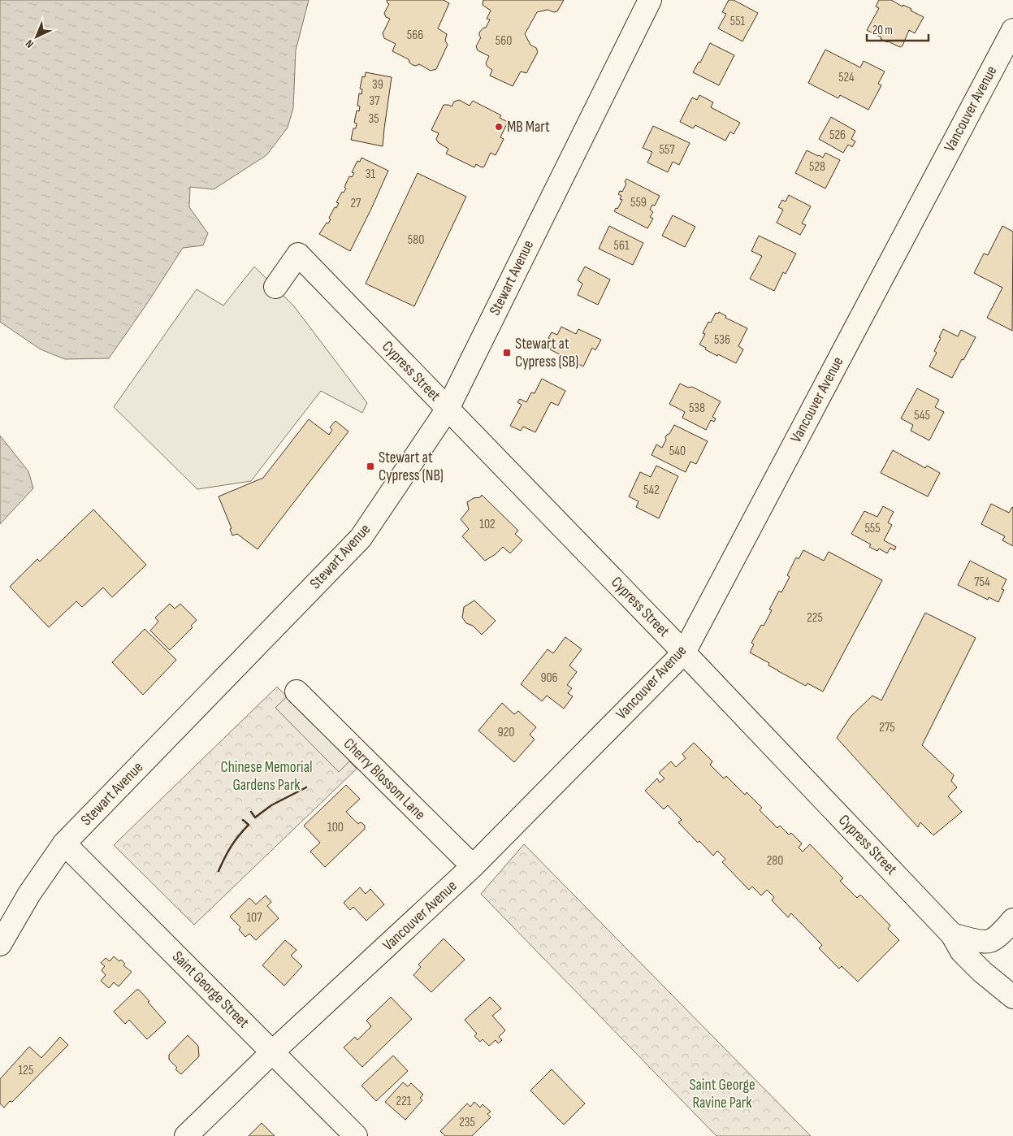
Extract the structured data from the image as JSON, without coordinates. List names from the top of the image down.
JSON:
{
  "streets": {
    "main road": [
      "Vancouver Avenue",
      "Stewart Avenue",
      "Cypress Street",
      "Cherry Blossom Lane",
      "Saint George Street"
    ]
  },
  "crossings": [
    ["Vancouver Avenue", "Cypress Street"],
    ["Vancouver Avenue", "Cherry Blossom Lane"],
    ["Vancouver Avenue", "Saint George Street"],
    ["Stewart Avenue", "Cypress Street"],
    ["Stewart Avenue", "Saint George Street"]
  ],
  "parks": ["Chinese Memorial Gardens Park", "Saint George Ravine Park"],
  "places": {
    "other": ["MB Mart"],
    "transit": ["Stewart at Cypress (SB)", "Stewart at Cypress (NB)"]
  },
  "house_numbers": [
    "551",
    "566",
    "560",
    "524",
    "39",
    "37",
    "35",
    "526",
    "557",
    "528",
    "31",
    "559",
    "27",
    "580",
    "561",
    "536",
    "538",
    "545",
    "540",
    "542",
    "102",
    "555",
    "754",
    "225",
    "906",
    "275",
    "920",
    "100",
    "280",
    "107",
    "125",
    "221",
    "235"
  ],
  "scale_bar": "20 m",
  "north": "bottom left"
}
